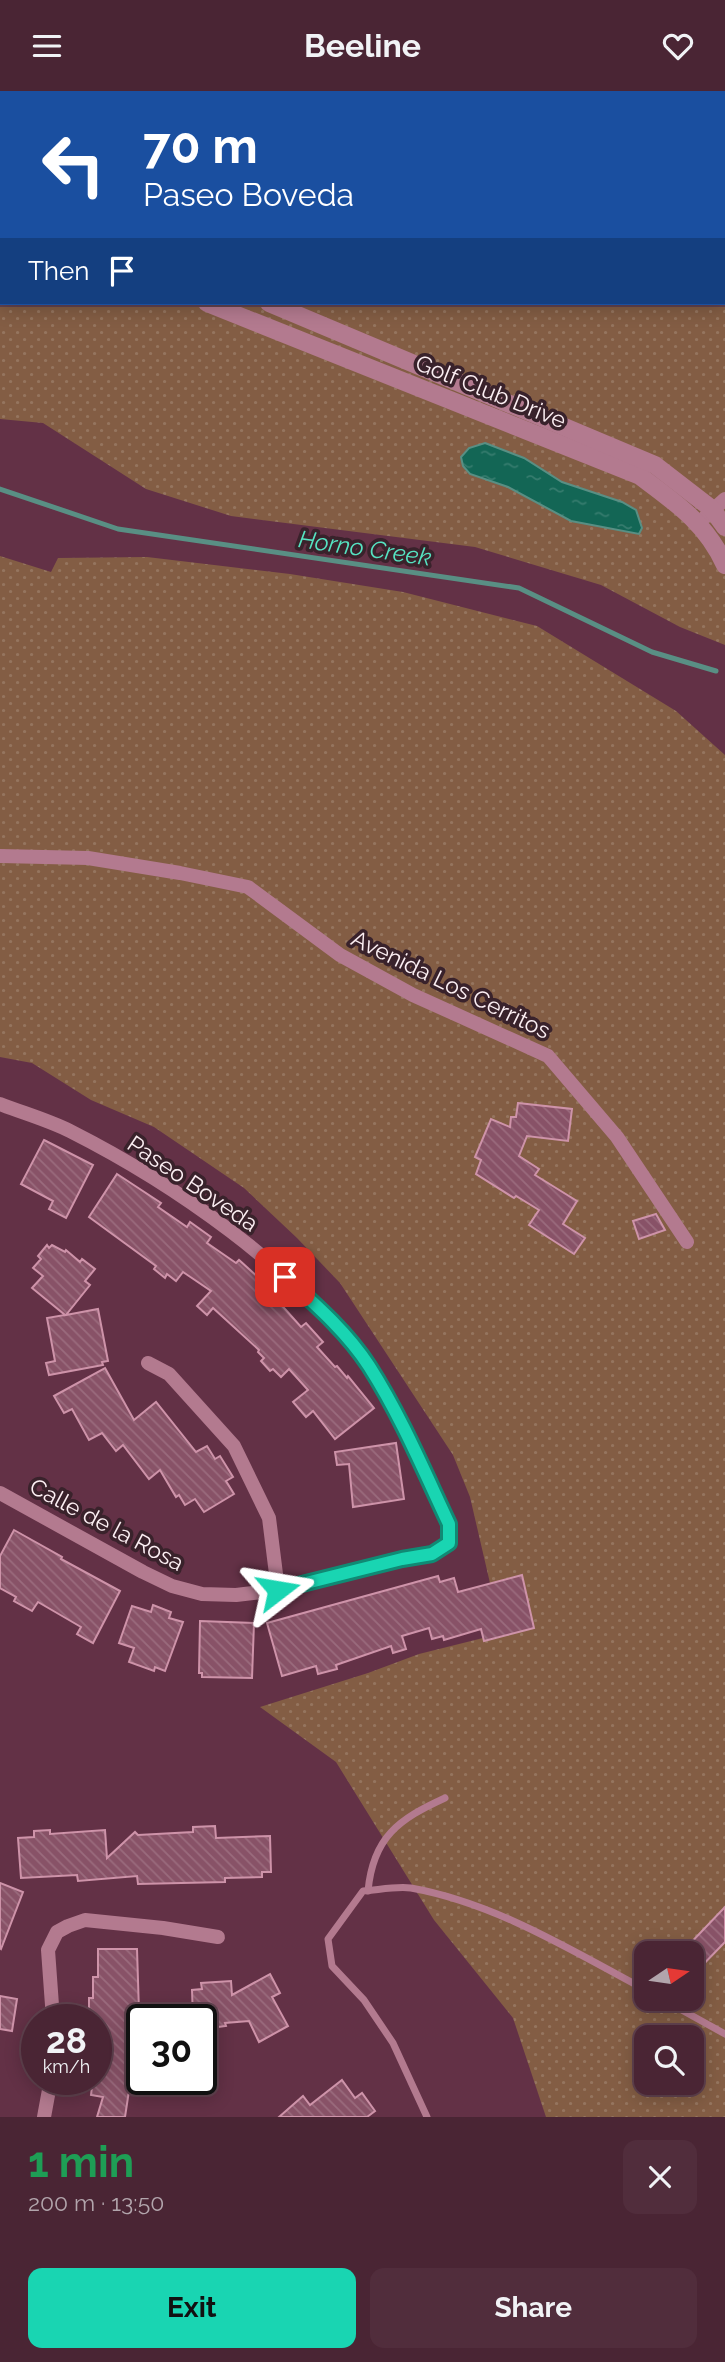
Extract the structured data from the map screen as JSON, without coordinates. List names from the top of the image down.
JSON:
{
  "streets": {
    "street": [
      "Golf Club Drive",
      "Avenida Los Cerritos",
      "Paseo Boveda",
      "Calle de la Rosa"
    ]
  },
  "crossings": [
    ["Paseo Boveda", "Calle de la Rosa"]
  ],
  "water": ["Horno Creek"],
  "north": "right",
  "page": {
    "header": "Beeline",
    "turn": ["70 m", "Paseo Boveda"],
    "then": "Then",
    "speed": "28 km/h",
    "limit": "30",
    "heading": ["1 min", "200 m · 13:50"],
    "buttons": ["Exit", "Share"]
  }
}
